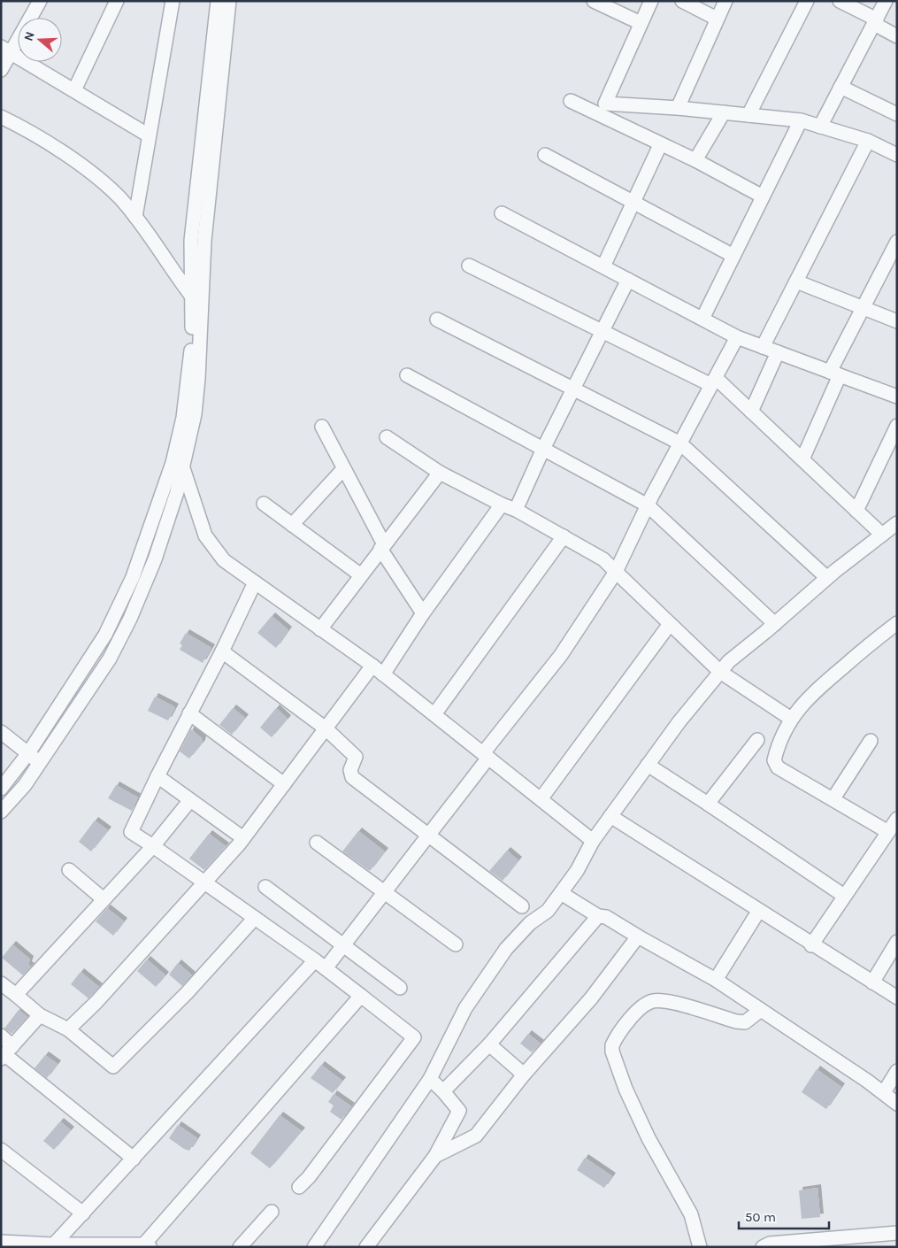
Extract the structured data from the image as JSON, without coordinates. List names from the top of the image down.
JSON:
{
  "scale_bar": "50 m",
  "north": "left"
}
